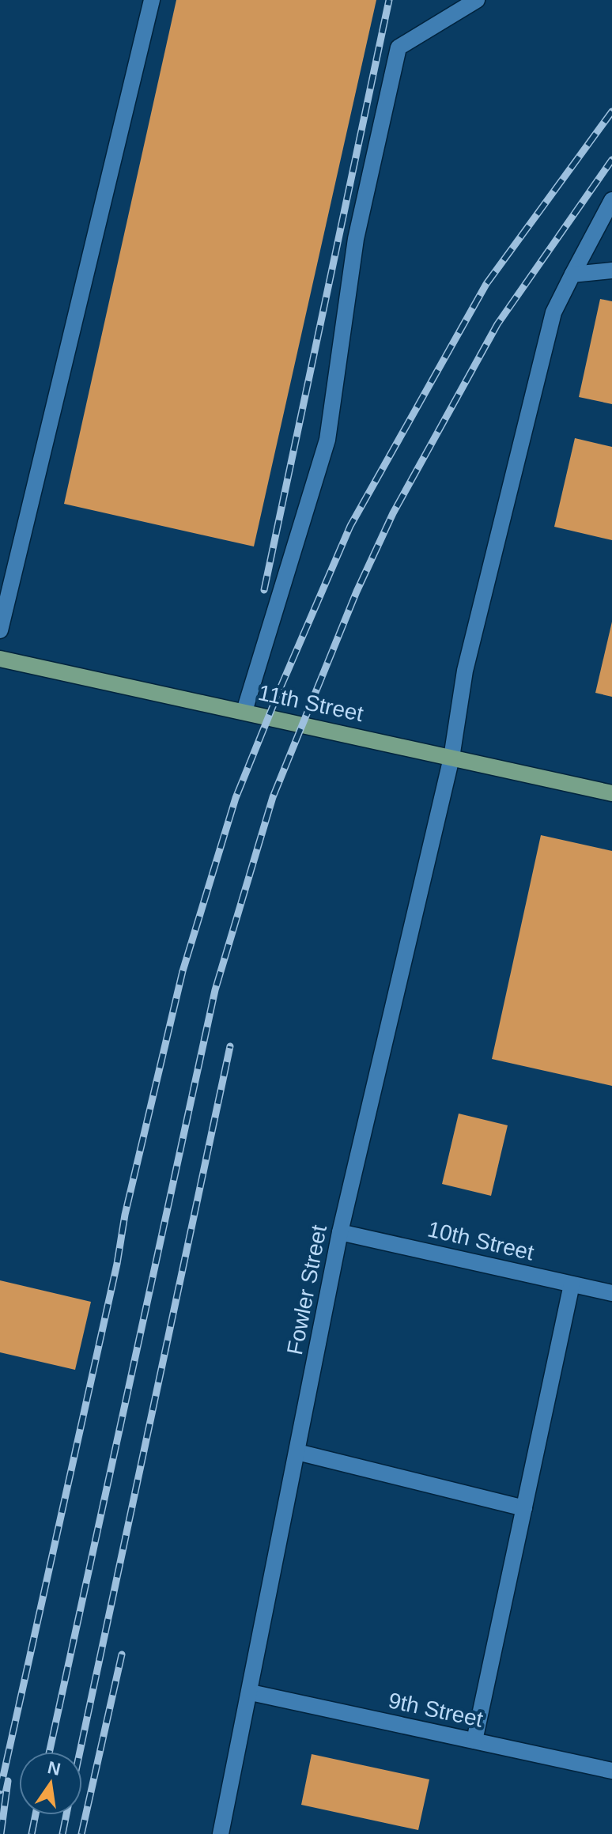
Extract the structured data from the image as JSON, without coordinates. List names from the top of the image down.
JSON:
{
  "streets": {
    "main road": ["11th Street"],
    "street": ["10th Street", "Fowler Street", "9th Street"]
  },
  "crossings": [
    ["11th Street", "Fowler Street"],
    ["10th Street", "Fowler Street"],
    ["Fowler Street", "9th Street"]
  ],
  "north": "top"
}
